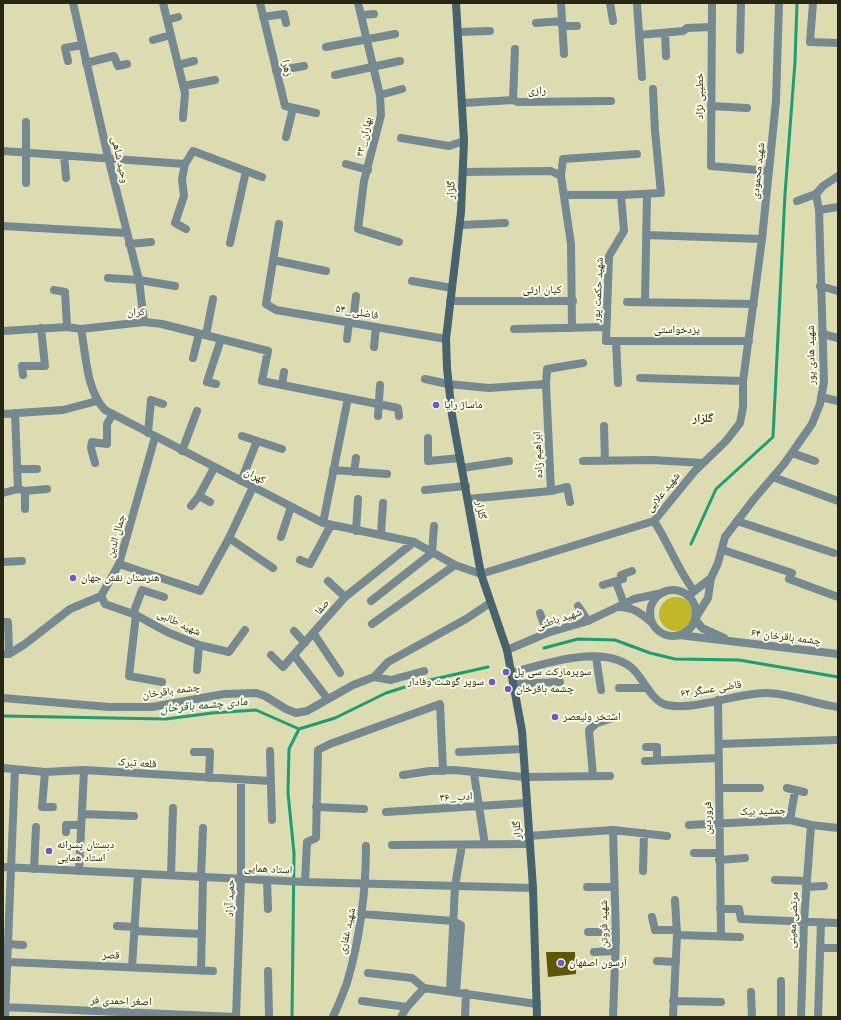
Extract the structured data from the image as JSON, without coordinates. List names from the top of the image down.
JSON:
{
  "streets": {
    "main road": ["گلزار"],
    "street": [
      "زهرا",
      "رازی",
      "خطیبی نژاد",
      "۲۳_بهاران",
      "وحید شاهی",
      "شهید محمودی",
      "کیان ارثی",
      "شهید حکمت پور",
      "کران",
      "۵۴_فاضلی",
      "یزدخواستی",
      "شهید هادی پور",
      "ابراهیم زاده",
      "کهران",
      "شهید علایی",
      "جمال الدین",
      "صفا",
      "شهید باطنی",
      "شهید طالبی",
      "چشمه باقرخان ۶۴",
      "قاضی عسگر ۶۲",
      "چشمه باقرخان",
      "قلعه تبرک",
      "۳۶_ادب",
      "جمشید بیک",
      "فروردین",
      "استاد همایی",
      "حمید آزاد",
      "مرتضی معینی",
      "شهید فروتن",
      "شهید غفاری",
      "قصر",
      "اصغر احمدی فر"
    ]
  },
  "crossings": [
    ["رازی", "گلزار"],
    ["خطیبی نژاد", "شهید محمودی"],
    ["وحید شاهی", "کران"],
    ["شهید محمودی", "یزدخواستی"],
    ["شهید محمودی", "شهید علایی"],
    ["گلزار", "کیان ارثی"],
    ["گلزار", "۵۴_فاضلی"],
    ["گلزار", "ابراهیم زاده"],
    ["گلزار", "کهران"],
    ["گلزار", "شهید علایی"],
    ["گلزار", "شهید باطنی"],
    ["گلزار", "قاضی عسگر ۶۲"],
    ["گلزار", "۳۶_ادب"],
    ["گلزار", "استاد همایی"],
    ["شهید حکمت پور", "یزدخواستی"],
    ["یزدخواستی", "شهید علایی"],
    ["شهید هادی پور", "شهید باطنی"],
    ["شهید هادی پور", "چشمه باقرخان ۶۴"],
    ["کهران", "شهید علایی"],
    ["کهران", "جمال الدین"],
    ["کهران", "صفا"],
    ["جمال الدین", "شهید طالبی"],
    ["شهید باطنی", "چشمه باقرخان ۶۴"],
    ["قاضی عسگر ۶۲", "فروردین"],
    ["قلعه تبرک", "حمید آزاد"],
    ["جمشید بیک", "فروردین"],
    ["جمشید بیک", "مرتضی معینی"],
    ["استاد همایی", "حمید آزاد"],
    ["استاد همایی", "شهید غفاری"],
    ["حمید آزاد", "اصغر احمدی فر"]
  ],
  "districts": ["گلزار"],
  "water": ["مادی چشمه باقرخان"],
  "places": [
    "ماساژ رایا",
    "هنرستان نقش جهان",
    "سوپرمارکت سی پل",
    "سوپر گوشت وفادار",
    "چشمه باقرخان",
    "استخر ولیعصر",
    "دبستان پسرانه استاد همایی",
    "آرسون اصفهان"
  ]
}
